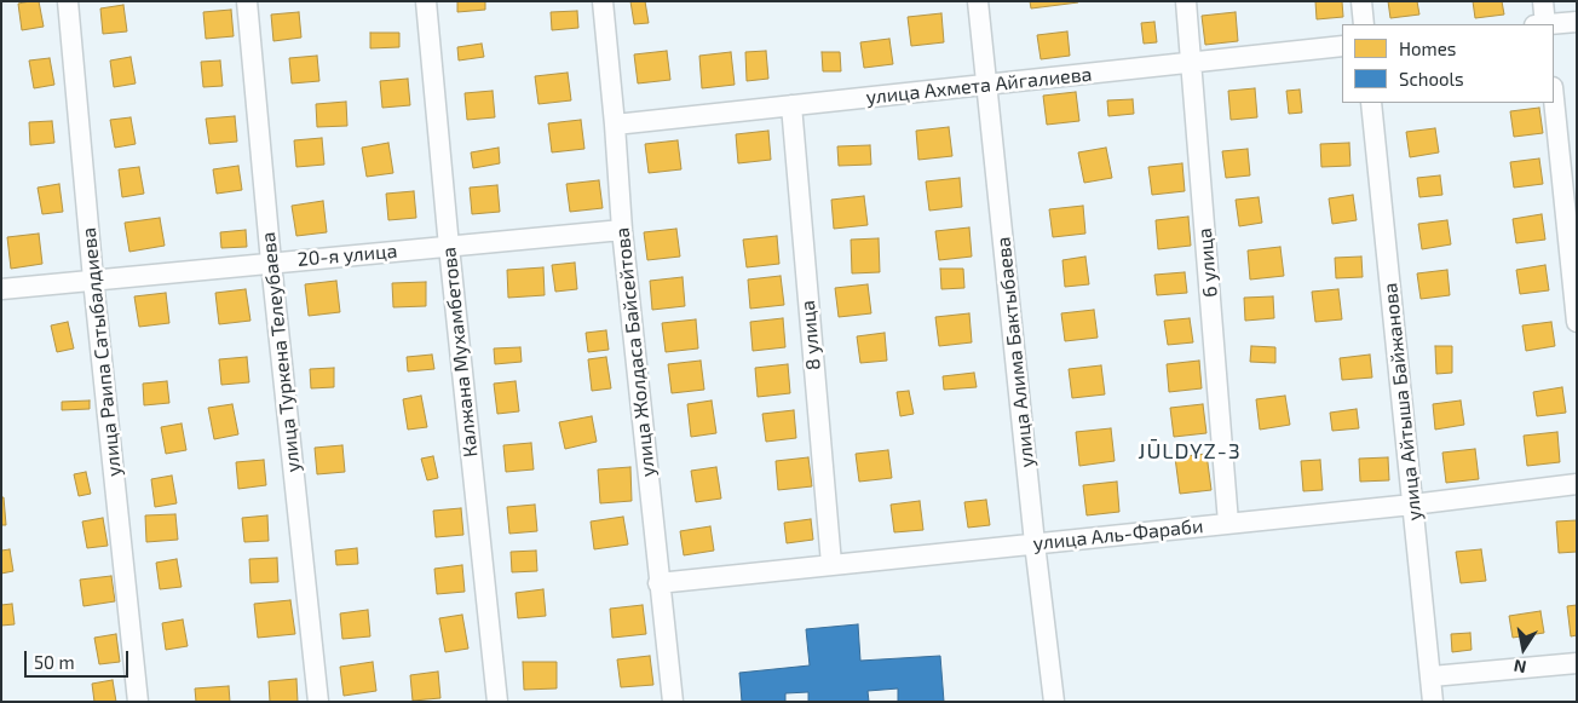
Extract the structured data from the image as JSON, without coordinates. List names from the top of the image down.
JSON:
{
  "streets": {
    "street": [
      "улица Ахмета Айгалиева",
      "20-я улица",
      "6 улица",
      "8 улица",
      "улица Раипа Сатыбалдиева",
      "улица Туркена Телеубаева",
      "Калжана Мухамбетова",
      "улица Жолдаса Байсейтова",
      "улица Алима Бактыбаева",
      "улица Айтыша Байжанова",
      "улица Аль-Фараби"
    ]
  },
  "crossings": [
    ["улица Ахмета Айгалиева", "6 улица"],
    ["улица Ахмета Айгалиева", "8 улица"],
    ["улица Ахмета Айгалиева", "улица Жолдаса Байсейтова"],
    ["улица Ахмета Айгалиева", "улица Алима Бактыбаева"],
    ["20-я улица", "улица Раипа Сатыбалдиева"],
    ["20-я улица", "улица Туркена Телеубаева"],
    ["20-я улица", "Калжана Мухамбетова"],
    ["20-я улица", "улица Жолдаса Байсейтова"],
    ["6 улица", "улица Аль-Фараби"],
    ["8 улица", "улица Аль-Фараби"],
    ["улица Жолдаса Байсейтова", "улица Аль-Фараби"],
    ["улица Алима Бактыбаева", "улица Аль-Фараби"],
    ["улица Айтыша Байжанова", "улица Аль-Фараби"]
  ],
  "districts": ["JŪLDYZ-3"],
  "legend": ["Homes", "Schools"],
  "scale_bar": "50 m",
  "north": "bottom"
}
